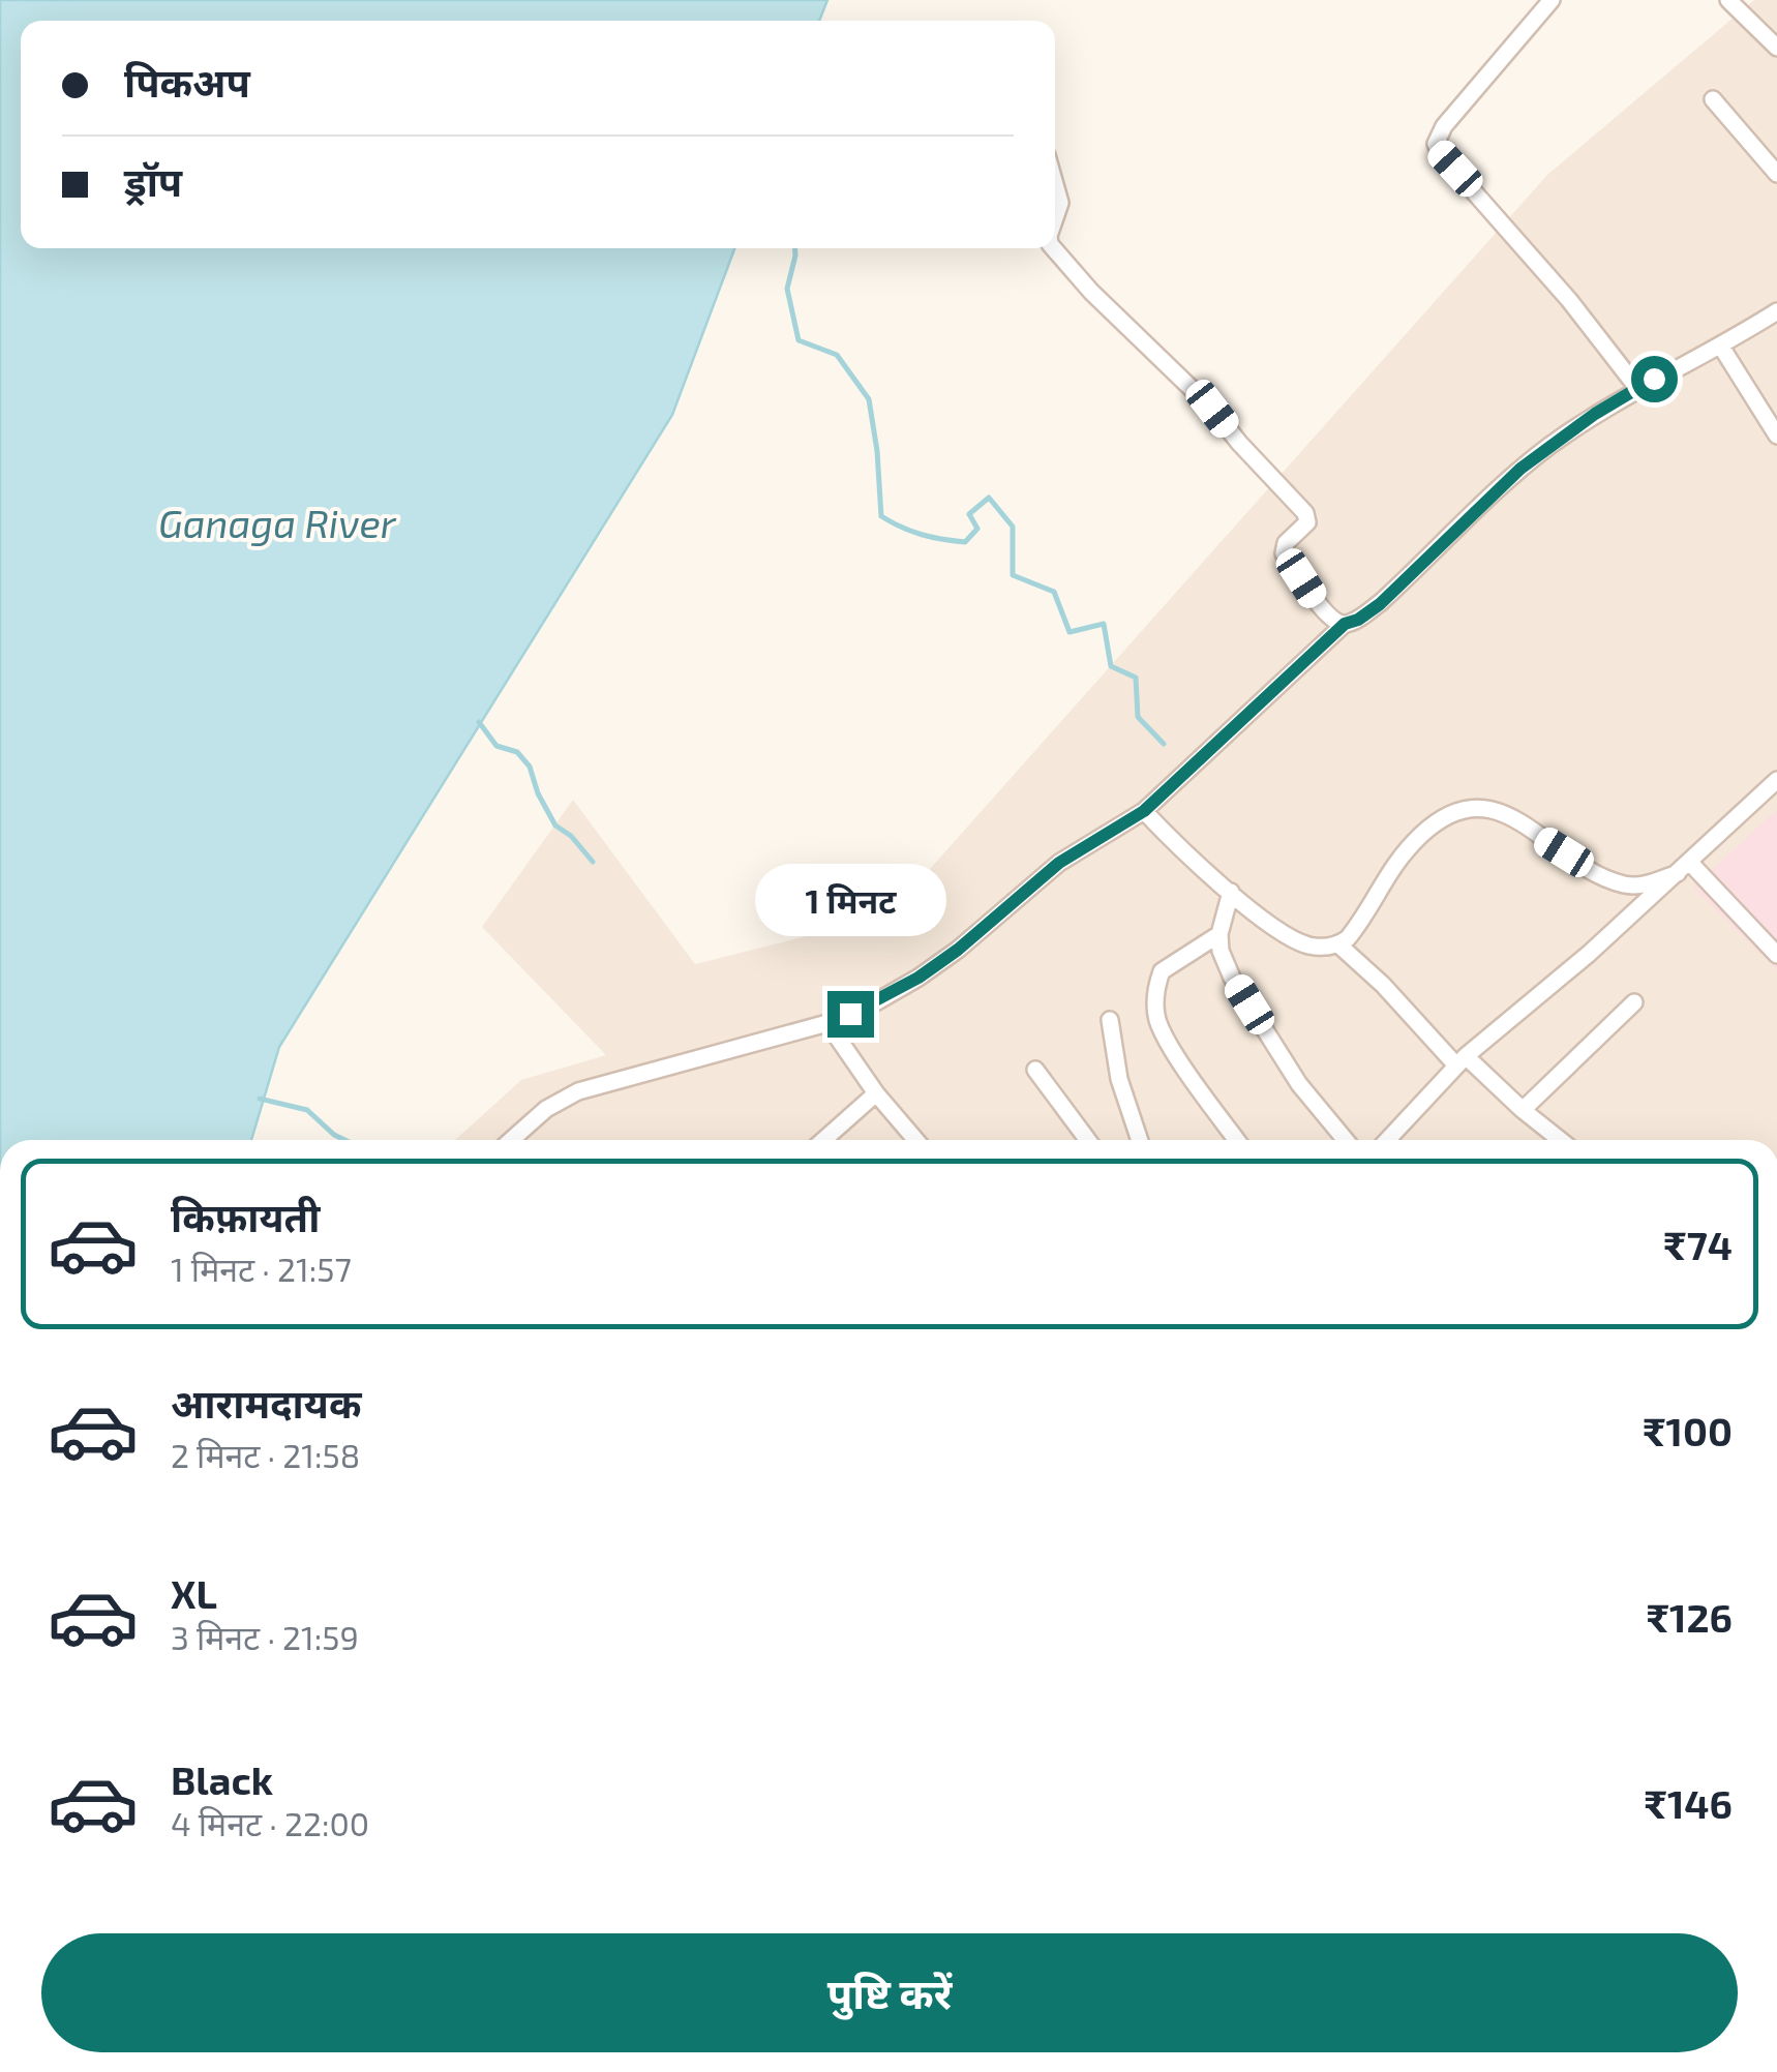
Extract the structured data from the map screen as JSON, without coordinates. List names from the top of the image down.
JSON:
{
  "water": ["Ganaga River"],
  "page": {
    "banner": ["पिकअप", "ड्रॉप"],
    "bubble": "1 मिनट",
    "list": [
      {
        "name": "किफ़ायती",
        "note": "1 मिनट · 21:57",
        "value": "₹74"
      },
      {
        "name": "आरामदायक",
        "note": "2 मिनट · 21:58",
        "value": "₹100"
      },
      {
        "name": "XL",
        "note": "3 मिनट · 21:59",
        "value": "₹126"
      },
      {
        "name": "Black",
        "note": "4 मिनट · 22:00",
        "value": "₹146"
      }
    ],
    "buttons": "पुष्टि करें"
  }
}
